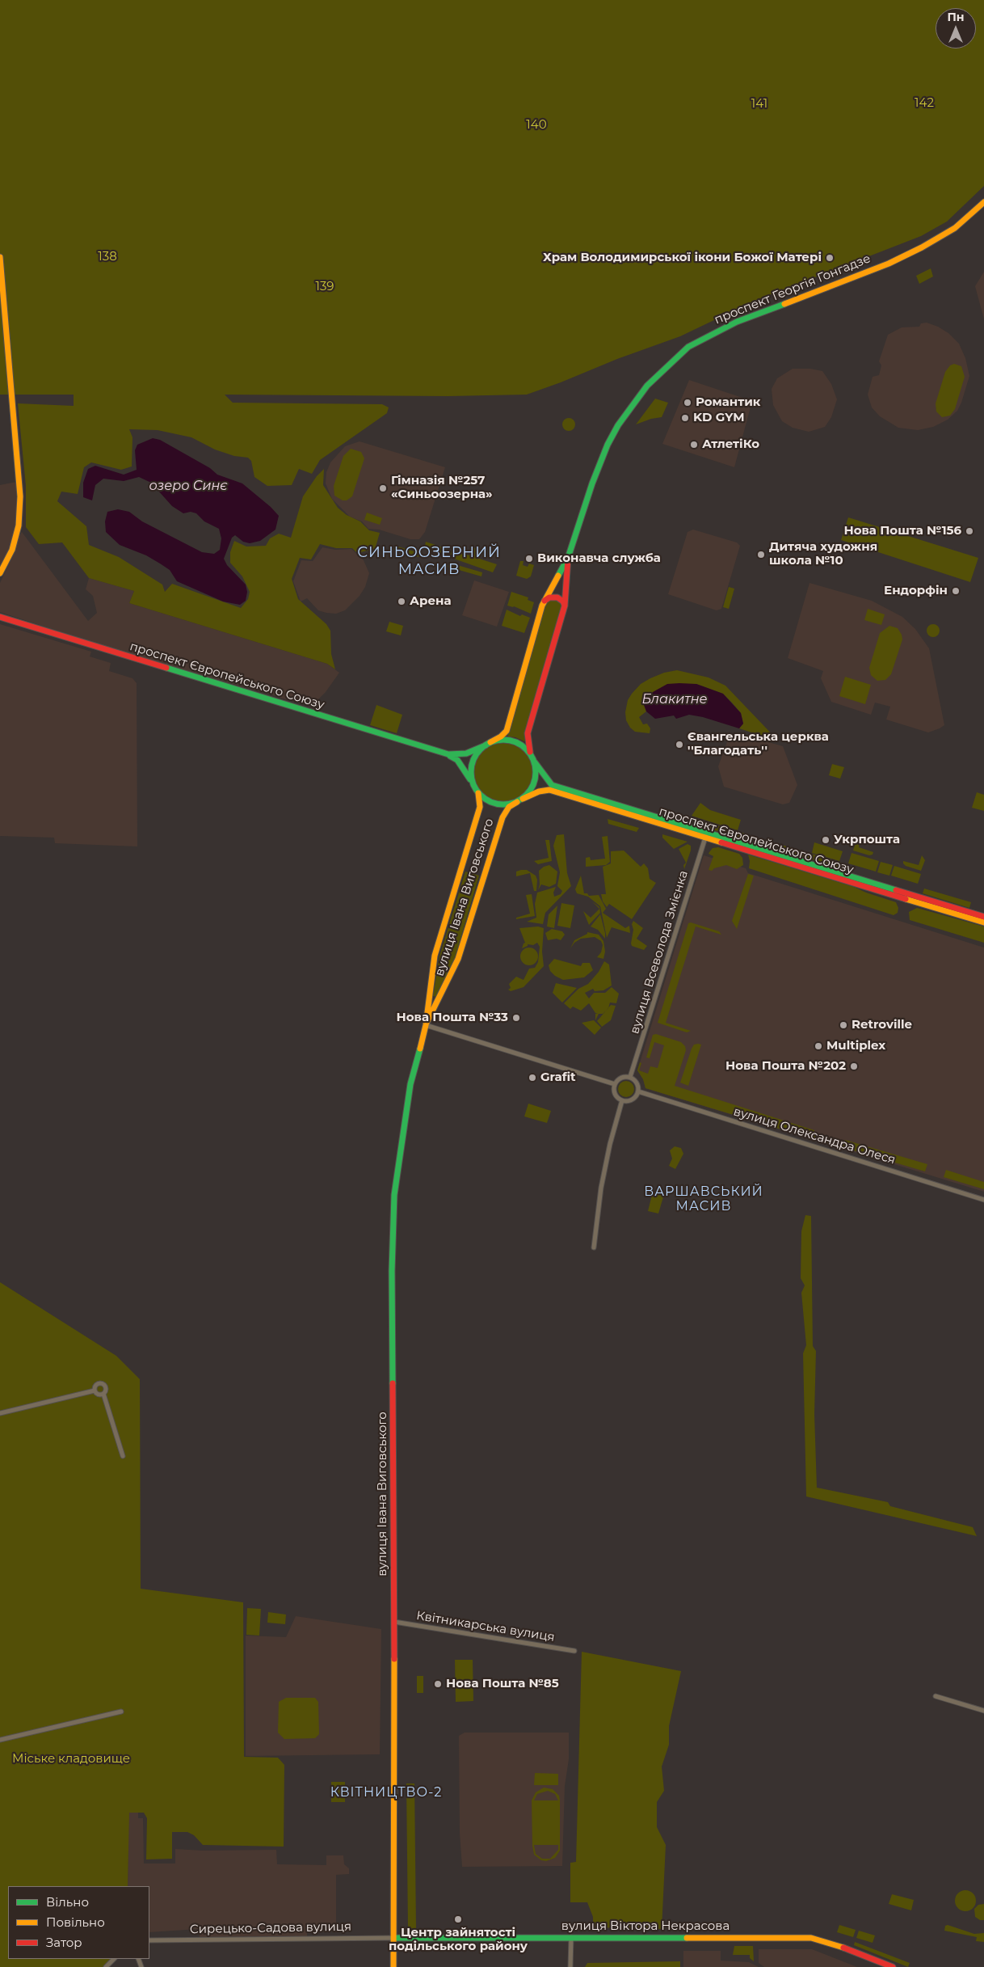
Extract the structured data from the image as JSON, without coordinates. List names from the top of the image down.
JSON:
{
  "streets": {
    "main road": [
      "проспект Георгія Гонгадзе",
      "проспект Європейського Союзу",
      "вулиця Івана Виговського",
      "вулиця Віктора Некрасова"
    ],
    "street": [
      "вулиця Всеволода Змієнка",
      "вулиця Олександра Олеся",
      "Квітникарська вулиця",
      "Сирецько-Садова вулиця"
    ]
  },
  "crossings": [
    ["проспект Георгія Гонгадзе", "проспект Європейського Союзу"],
    ["проспект Георгія Гонгадзе", "вулиця Івана Виговського"],
    ["проспект Європейського Союзу", "вулиця Івана Виговського"],
    ["проспект Європейського Союзу", "вулиця Всеволода Змієнка"],
    ["вулиця Івана Виговського", "Квітникарська вулиця"],
    ["вулиця Івана Виговського", "вулиця Віктора Некрасова"],
    ["вулиця Івана Виговського", "Сирецько-Садова вулиця"],
    ["вулиця Всеволода Змієнка", "вулиця Олександра Олеся"],
    ["вулиця Віктора Некрасова", "Сирецько-Садова вулиця"]
  ],
  "districts": ["СИНЬООЗЕРНИЙ МАСИВ", "ВАРШАВСЬКИЙ МАСИВ", "КВІТНИЦТВО-2"],
  "water": ["озеро Синє", "Блакитне"],
  "parks": [
    "142",
    "141",
    "140",
    "138",
    "139",
    "Міське кладовище"
  ],
  "places": [
    "Храм Володимирської ікони Божої Матері",
    "Романтик",
    "KD GYM",
    "АтлетіКо",
    "Гімназія №257 «Синьоозерна»",
    "Нова Пошта №156",
    "Дитяча художня школа №10",
    "Виконавча служба",
    "Ендорфін",
    "Арена",
    "Євангельська церква ''Благодать''",
    "Укрпошта",
    "Нова Пошта №33",
    "Retroville",
    "Multiplex",
    "Нова Пошта №202",
    "Grafit",
    "Нова Пошта №85",
    "Центр зайнятості подільського району"
  ],
  "legend": ["Вільно", "Повільно", "Затор"],
  "north": "top"
}
